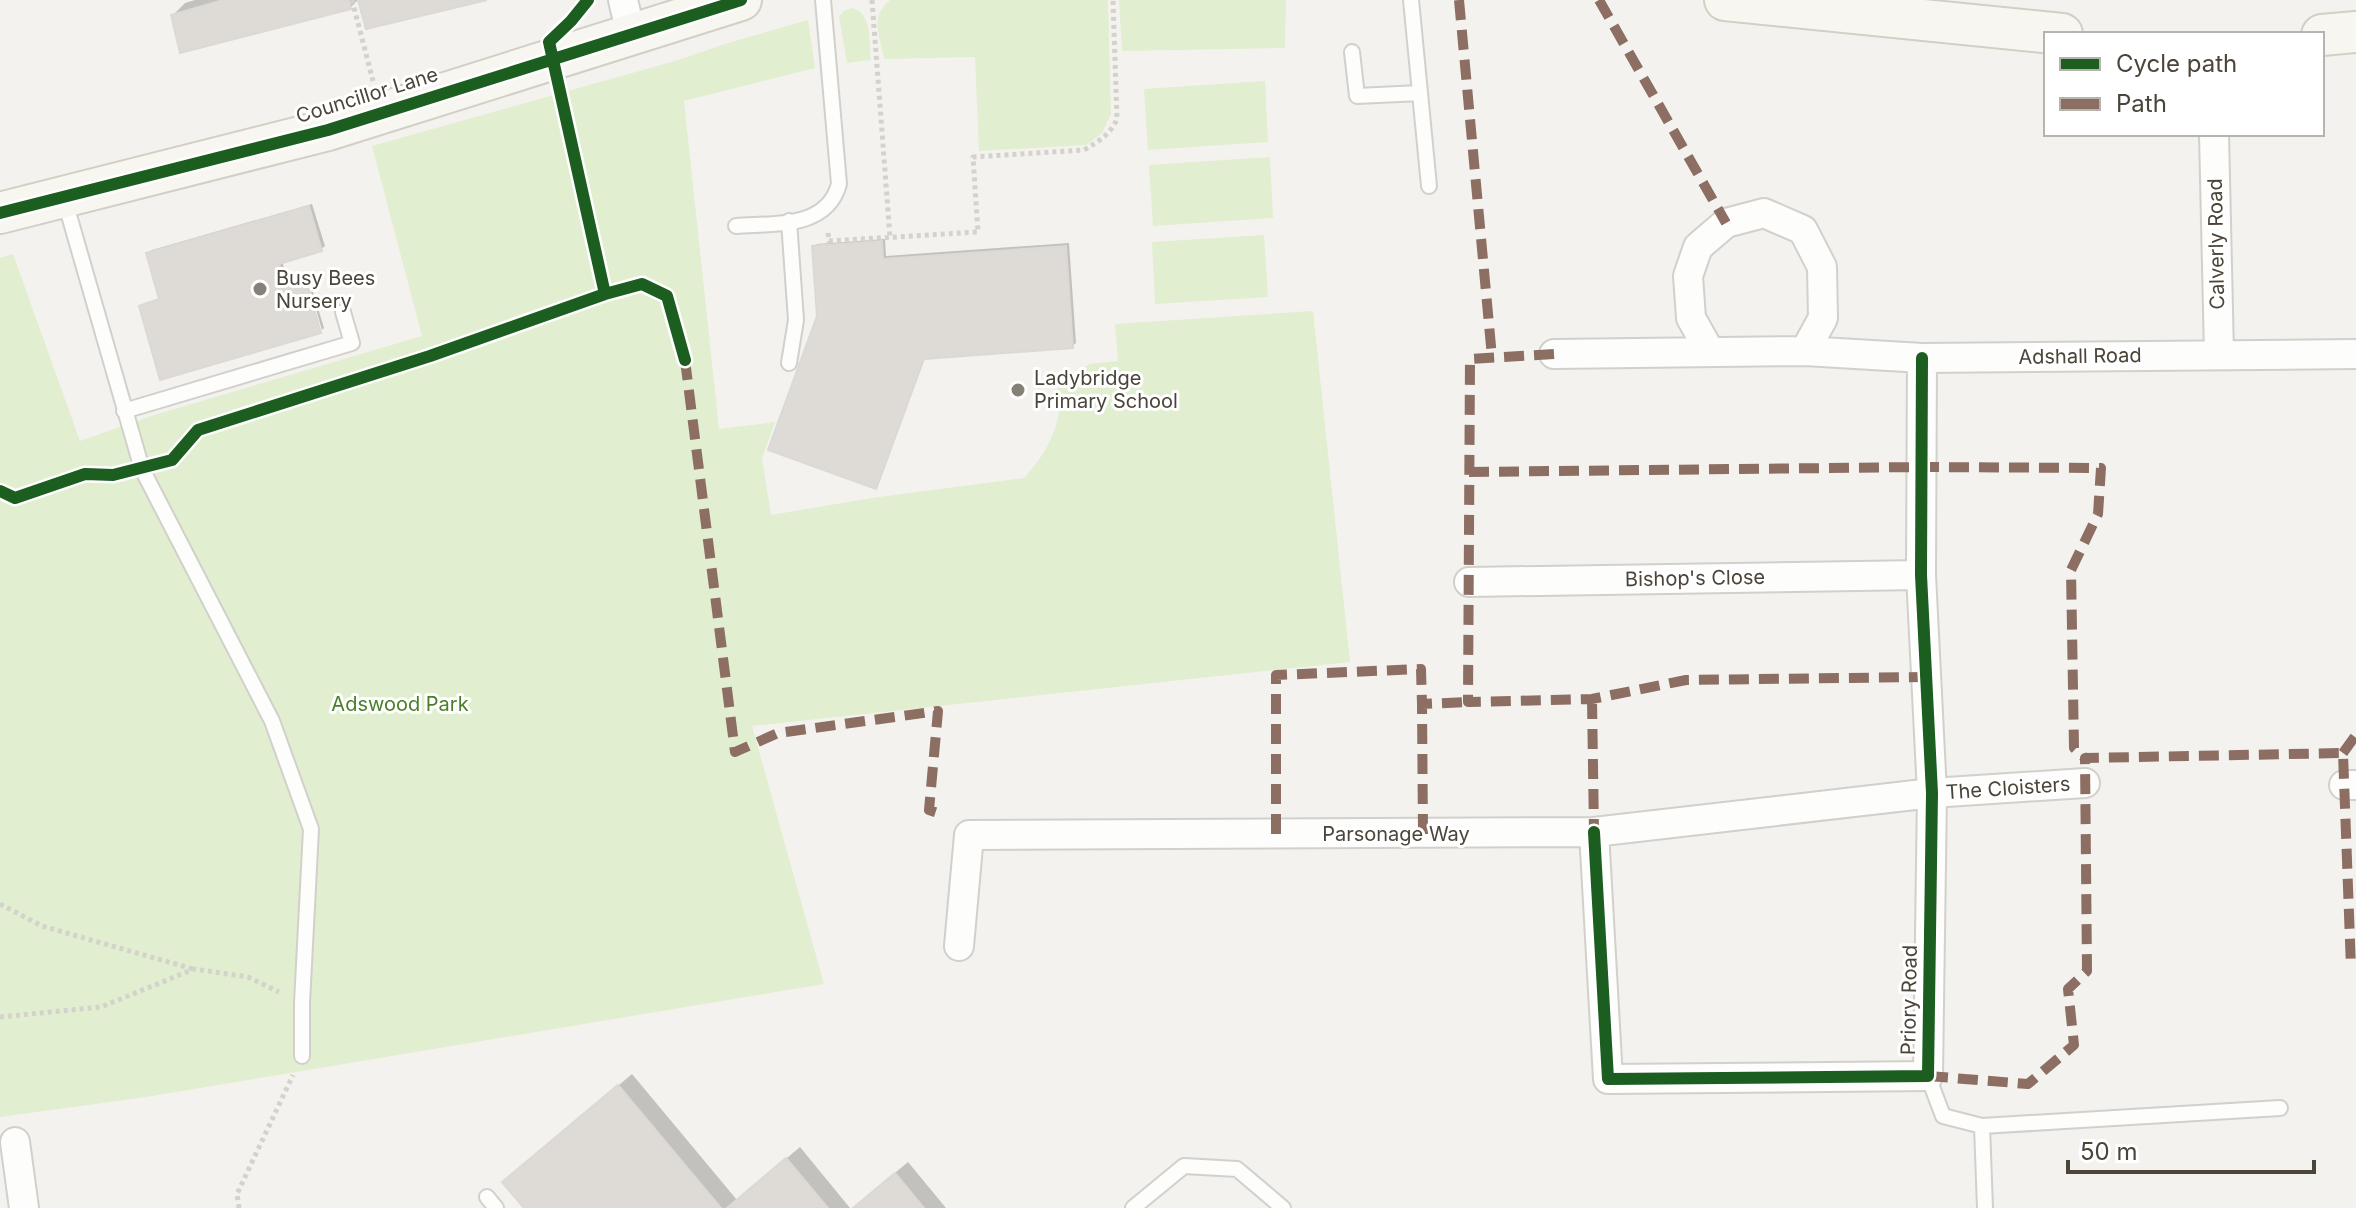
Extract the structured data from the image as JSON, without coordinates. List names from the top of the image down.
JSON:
{
  "streets": {
    "street": [
      "Councillor Lane",
      "Calverly Road",
      "Adshall Road",
      "Bishop's Close",
      "The Cloisters",
      "Parsonage Way",
      "Priory Road"
    ]
  },
  "crossings": [
    ["Calverly Road", "Adshall Road"],
    ["Adshall Road", "Priory Road"],
    ["Bishop's Close", "Priory Road"],
    ["The Cloisters", "Parsonage Way"],
    ["The Cloisters", "Priory Road"],
    ["Parsonage Way", "Priory Road"]
  ],
  "parks": ["Adswood Park"],
  "places": ["Busy Bees Nursery", "Ladybridge Primary School"],
  "legend": ["Cycle path", "Path"],
  "scale_bar": "50 m"
}
